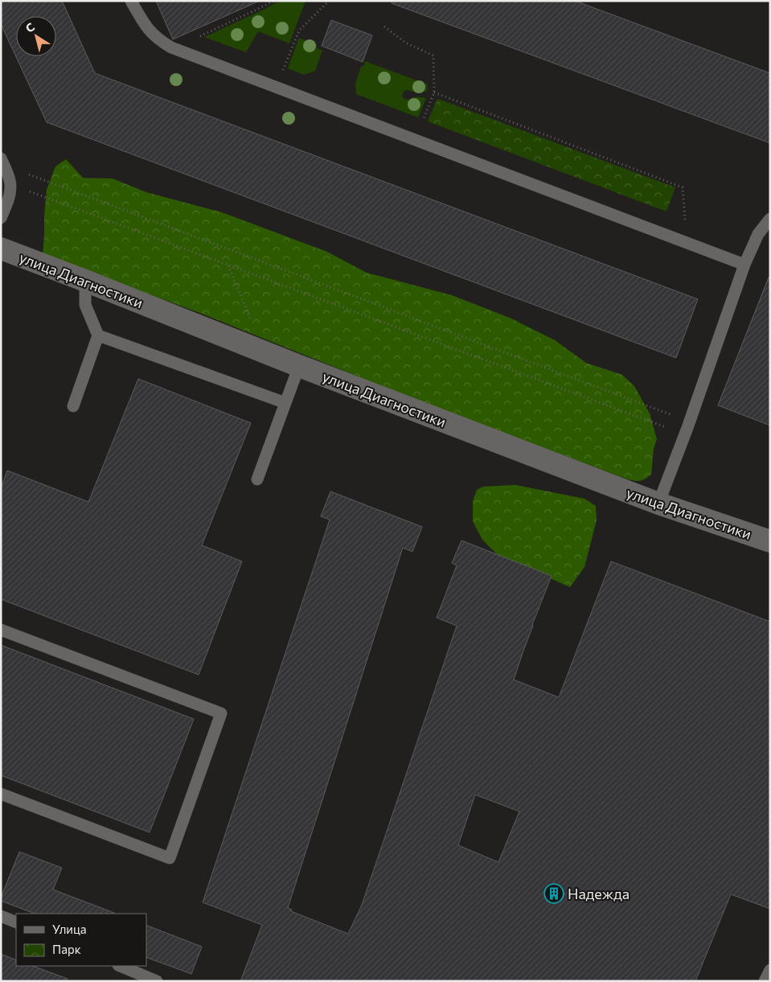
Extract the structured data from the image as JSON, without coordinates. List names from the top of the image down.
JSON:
{
  "streets": {
    "street": ["улица Диагностики"]
  },
  "places": {
    "building": ["Надежда"]
  },
  "legend": ["Улица", "Парк"],
  "north": "top left"
}
